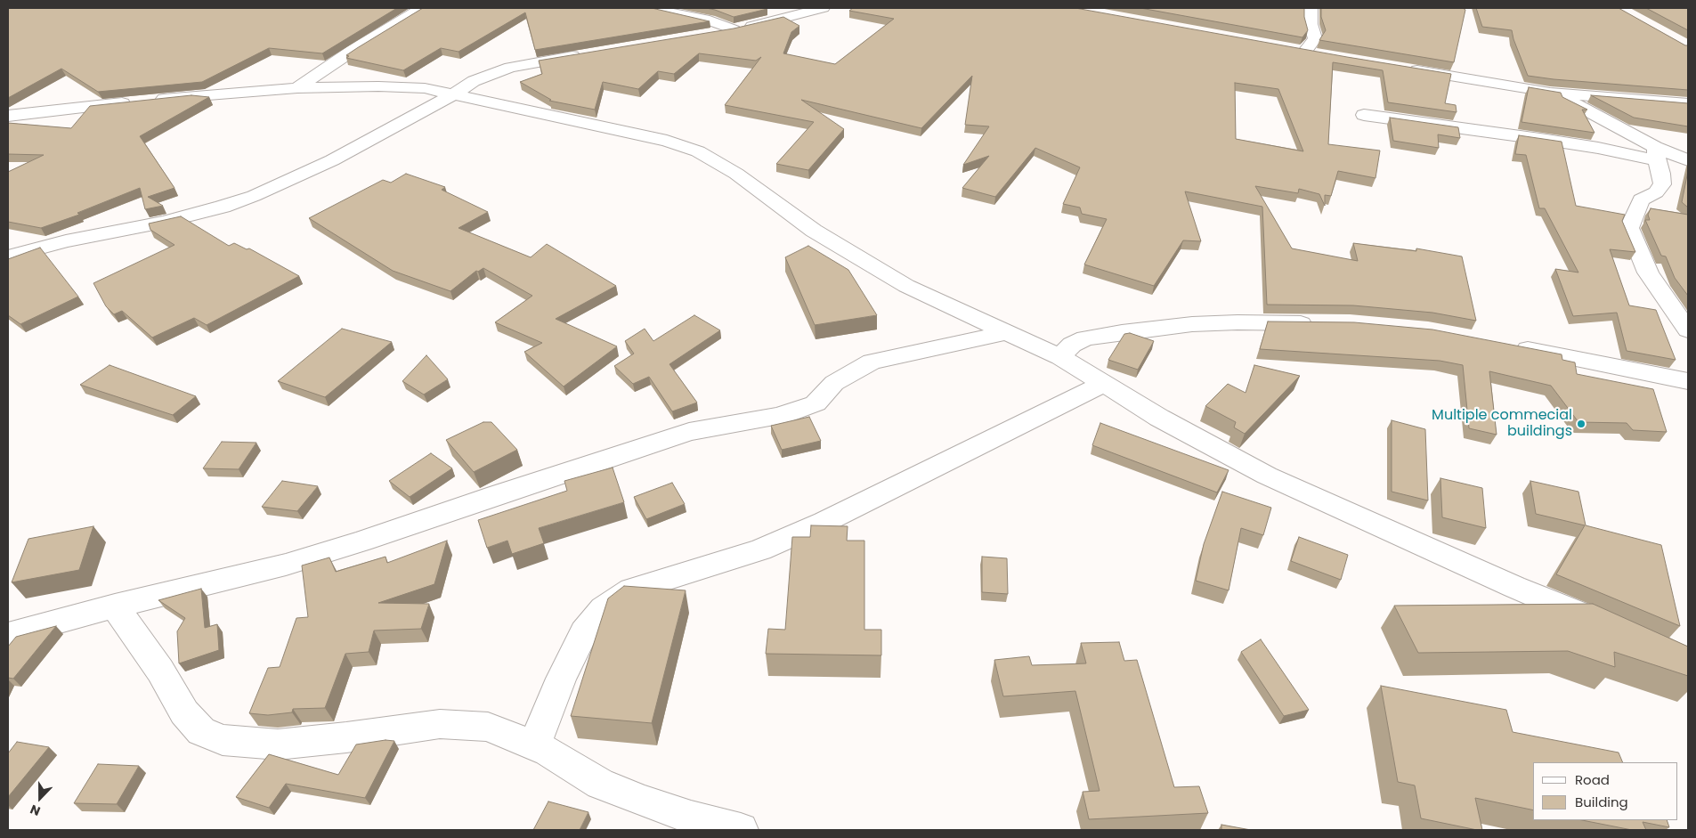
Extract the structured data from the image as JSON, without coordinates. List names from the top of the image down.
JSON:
{
  "places": ["Multiple commecial buildings"],
  "legend": ["Road", "Building"],
  "north": "bottom"
}
